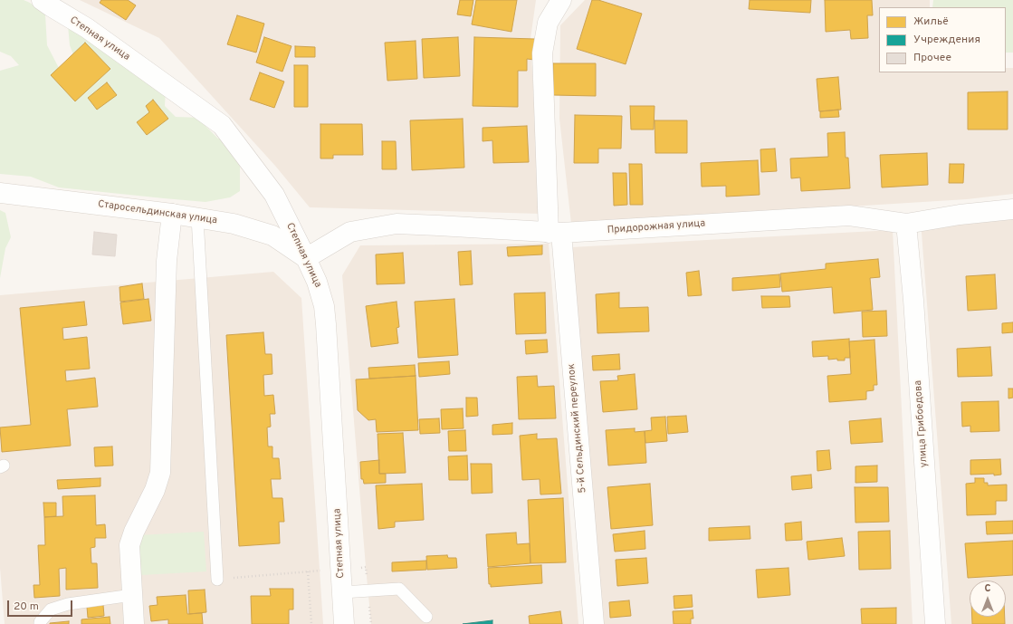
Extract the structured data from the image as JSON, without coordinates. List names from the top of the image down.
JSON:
{
  "streets": {
    "street": [
      "Степная улица",
      "Старосельдинская улица",
      "Придорожная улица",
      "улица Грибоедова",
      "5-й Сельдинский переулок"
    ]
  },
  "crossings": [
    ["Степная улица", "Старосельдинская улица"],
    ["Степная улица", "Придорожная улица"],
    ["Старосельдинская улица", "Придорожная улица"],
    ["Придорожная улица", "улица Грибоедова"],
    ["Придорожная улица", "5-й Сельдинский переулок"]
  ],
  "legend": ["Жильё", "Учреждения", "Прочее"],
  "scale_bar": "20 m",
  "north": "top"
}
